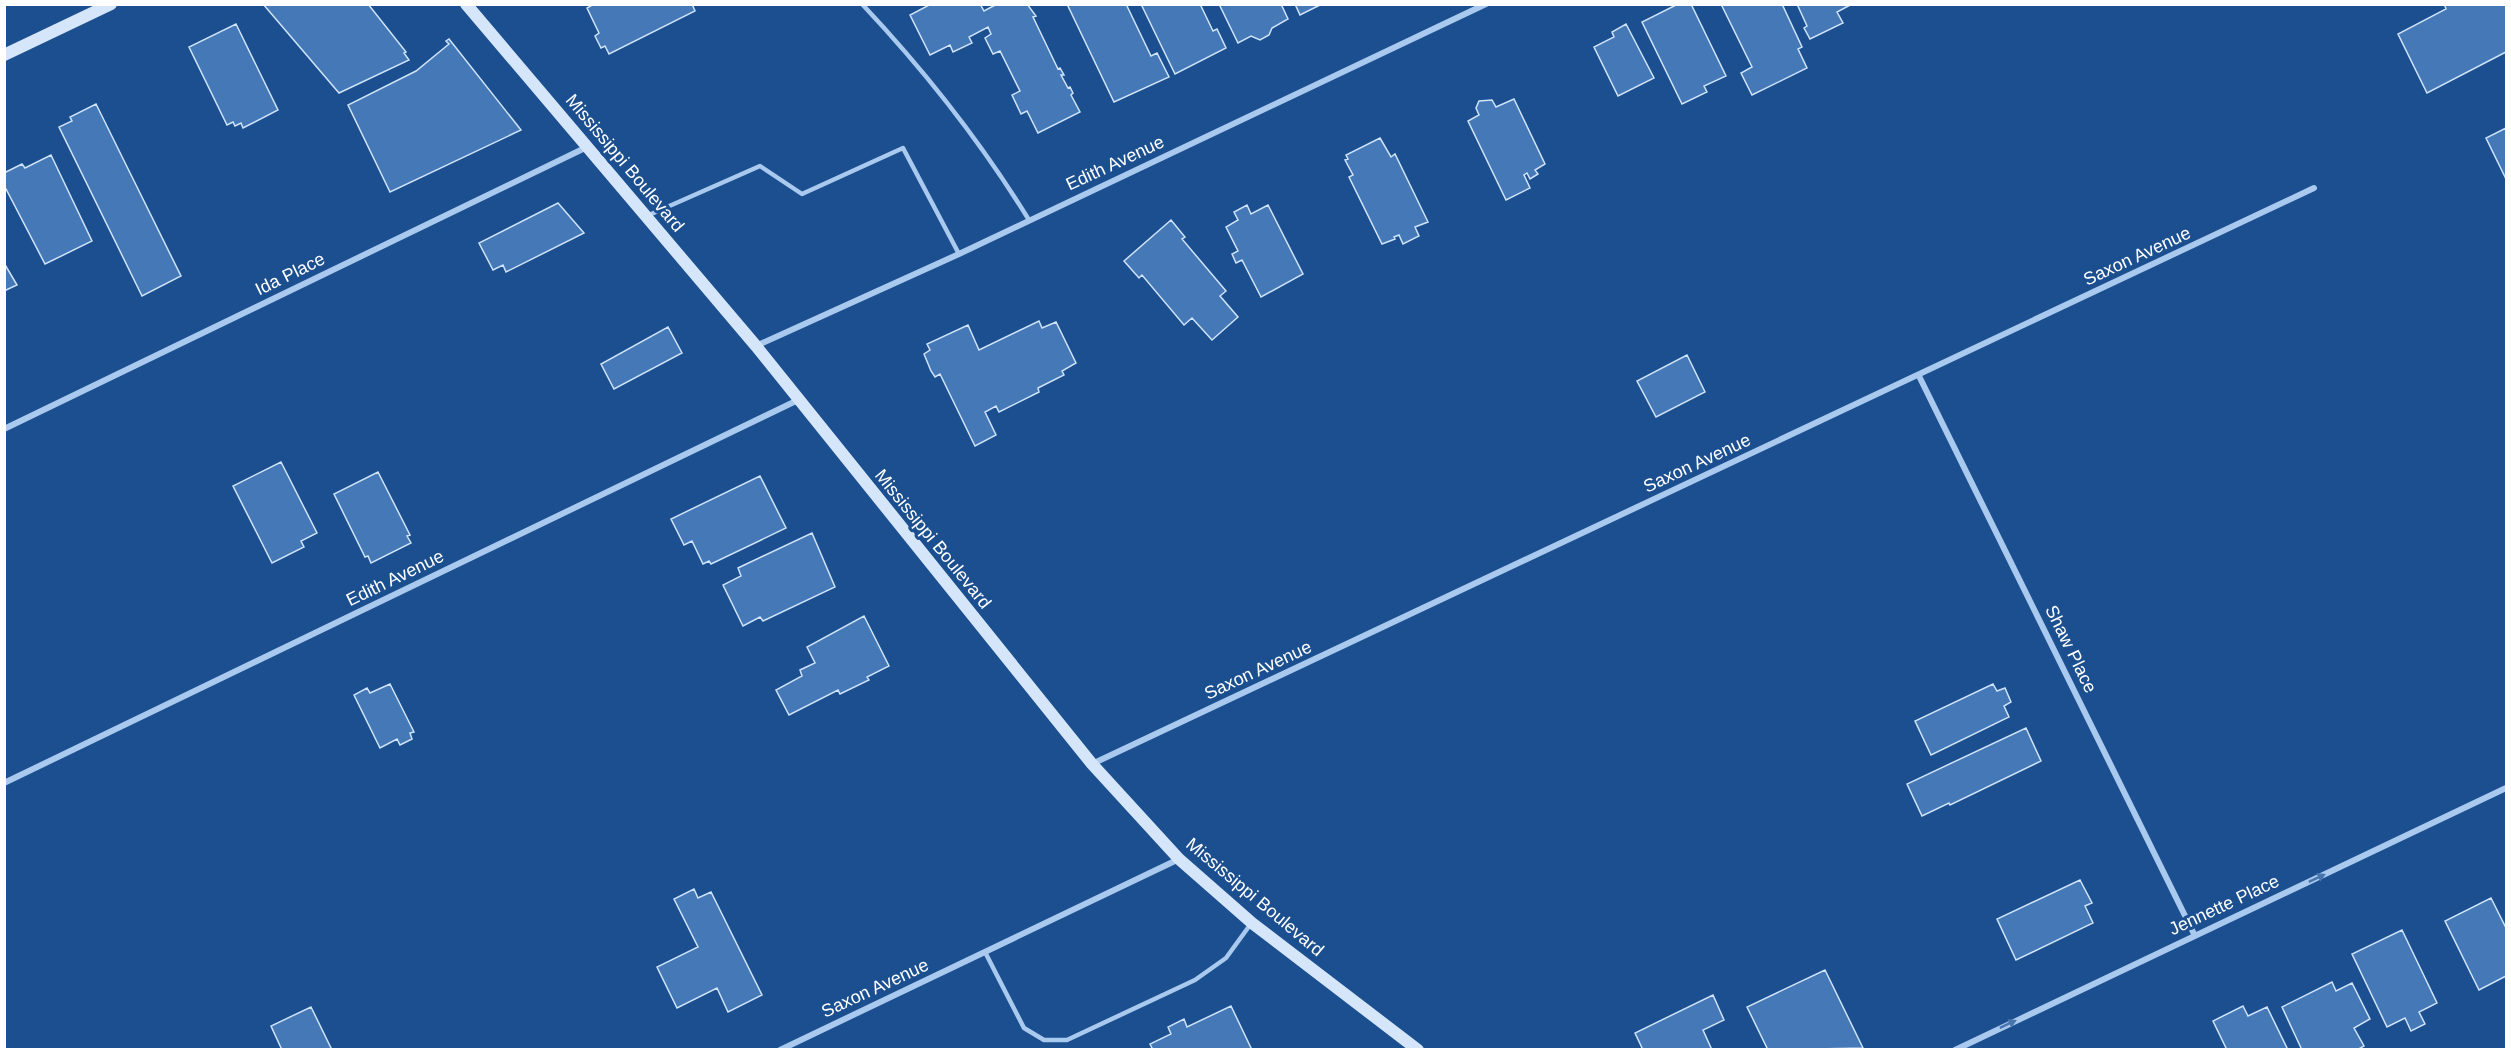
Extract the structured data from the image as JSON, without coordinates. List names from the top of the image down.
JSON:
{
  "streets": {
    "main road": ["Mississippi Boulevard"],
    "street": [
      "Edith Avenue",
      "Saxon Avenue",
      "Ida Place",
      "Shaw Place",
      "Jennette Place"
    ]
  },
  "crossings": [
    ["Mississippi Boulevard", "Edith Avenue"],
    ["Mississippi Boulevard", "Saxon Avenue"],
    ["Mississippi Boulevard", "Ida Place"],
    ["Saxon Avenue", "Shaw Place"],
    ["Shaw Place", "Jennette Place"]
  ],
  "one_way": ["Jennette Place"]
}
